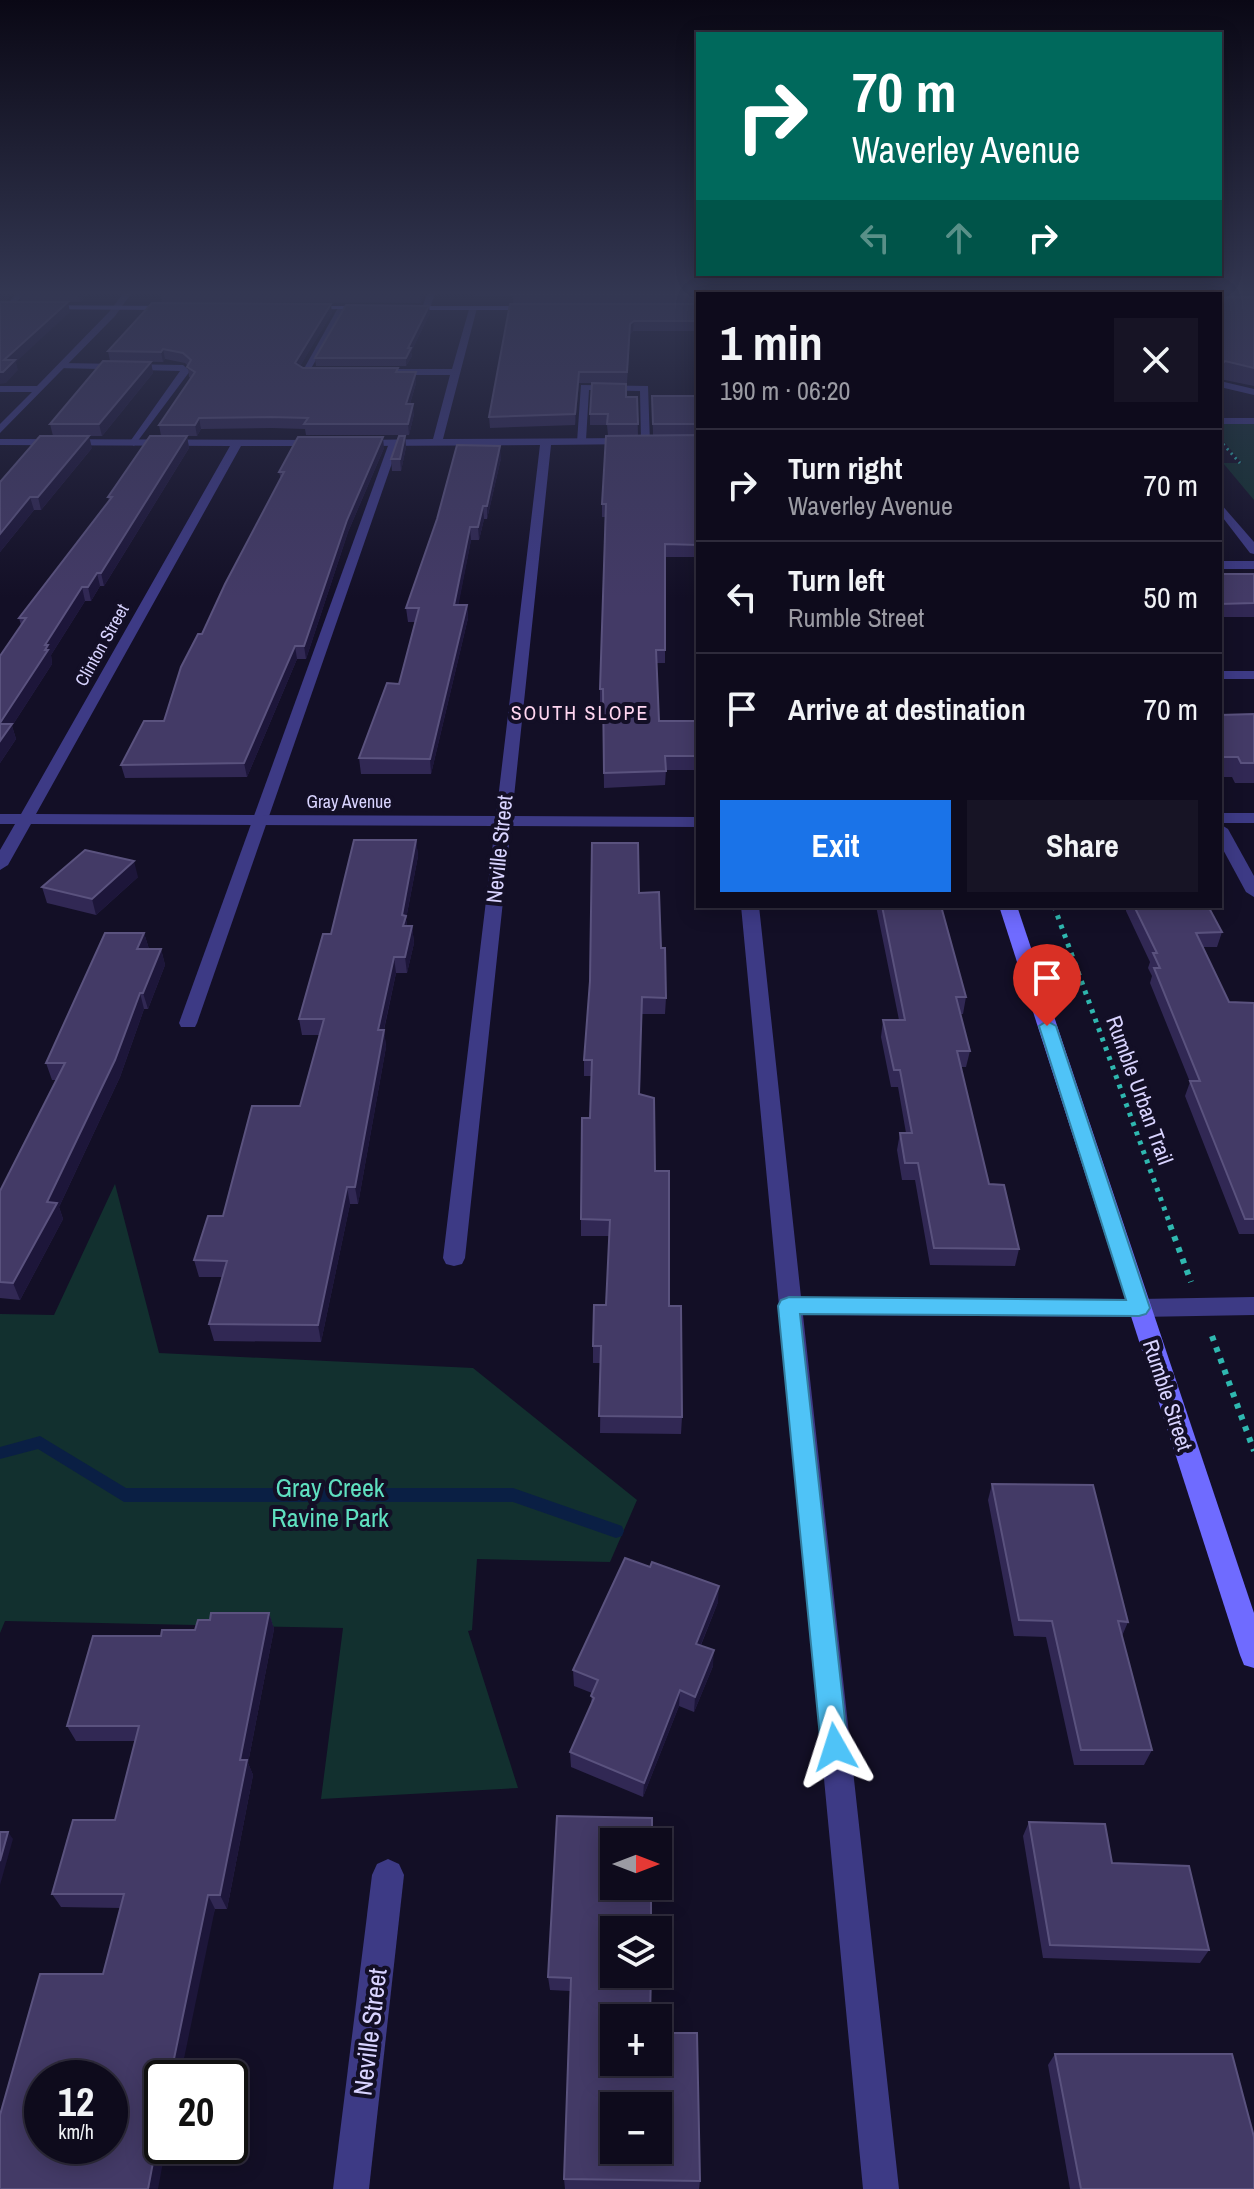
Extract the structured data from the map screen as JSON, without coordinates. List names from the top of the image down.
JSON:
{
  "streets": {
    "street": [
      "Clinton Street",
      "Gray Avenue",
      "Neville Street",
      "Rumble Street"
    ],
    "path": ["Rumble Urban Trail"]
  },
  "crossings": [
    ["Clinton Street", "Gray Avenue"],
    ["Gray Avenue", "Neville Street"]
  ],
  "districts": ["SOUTH SLOPE"],
  "parks": ["Gray Creek Ravine Park"],
  "north": "right",
  "page": {
    "turn": ["70 m", "Waverley Avenue"],
    "heading": ["1 min", "190 m · 06:20"],
    "list": [
      {
        "name": "Turn right",
        "note": "Waverley Avenue",
        "value": "70 m"
      },
      {
        "name": "Turn left",
        "note": "Rumble Street",
        "value": "50 m"
      },
      {
        "name": "Arrive at destination",
        "value": "70 m"
      }
    ],
    "buttons": ["Exit", "Share"],
    "map_buttons": ["+", "−"],
    "speed": "12 km/h",
    "limit": "20"
  }
}
